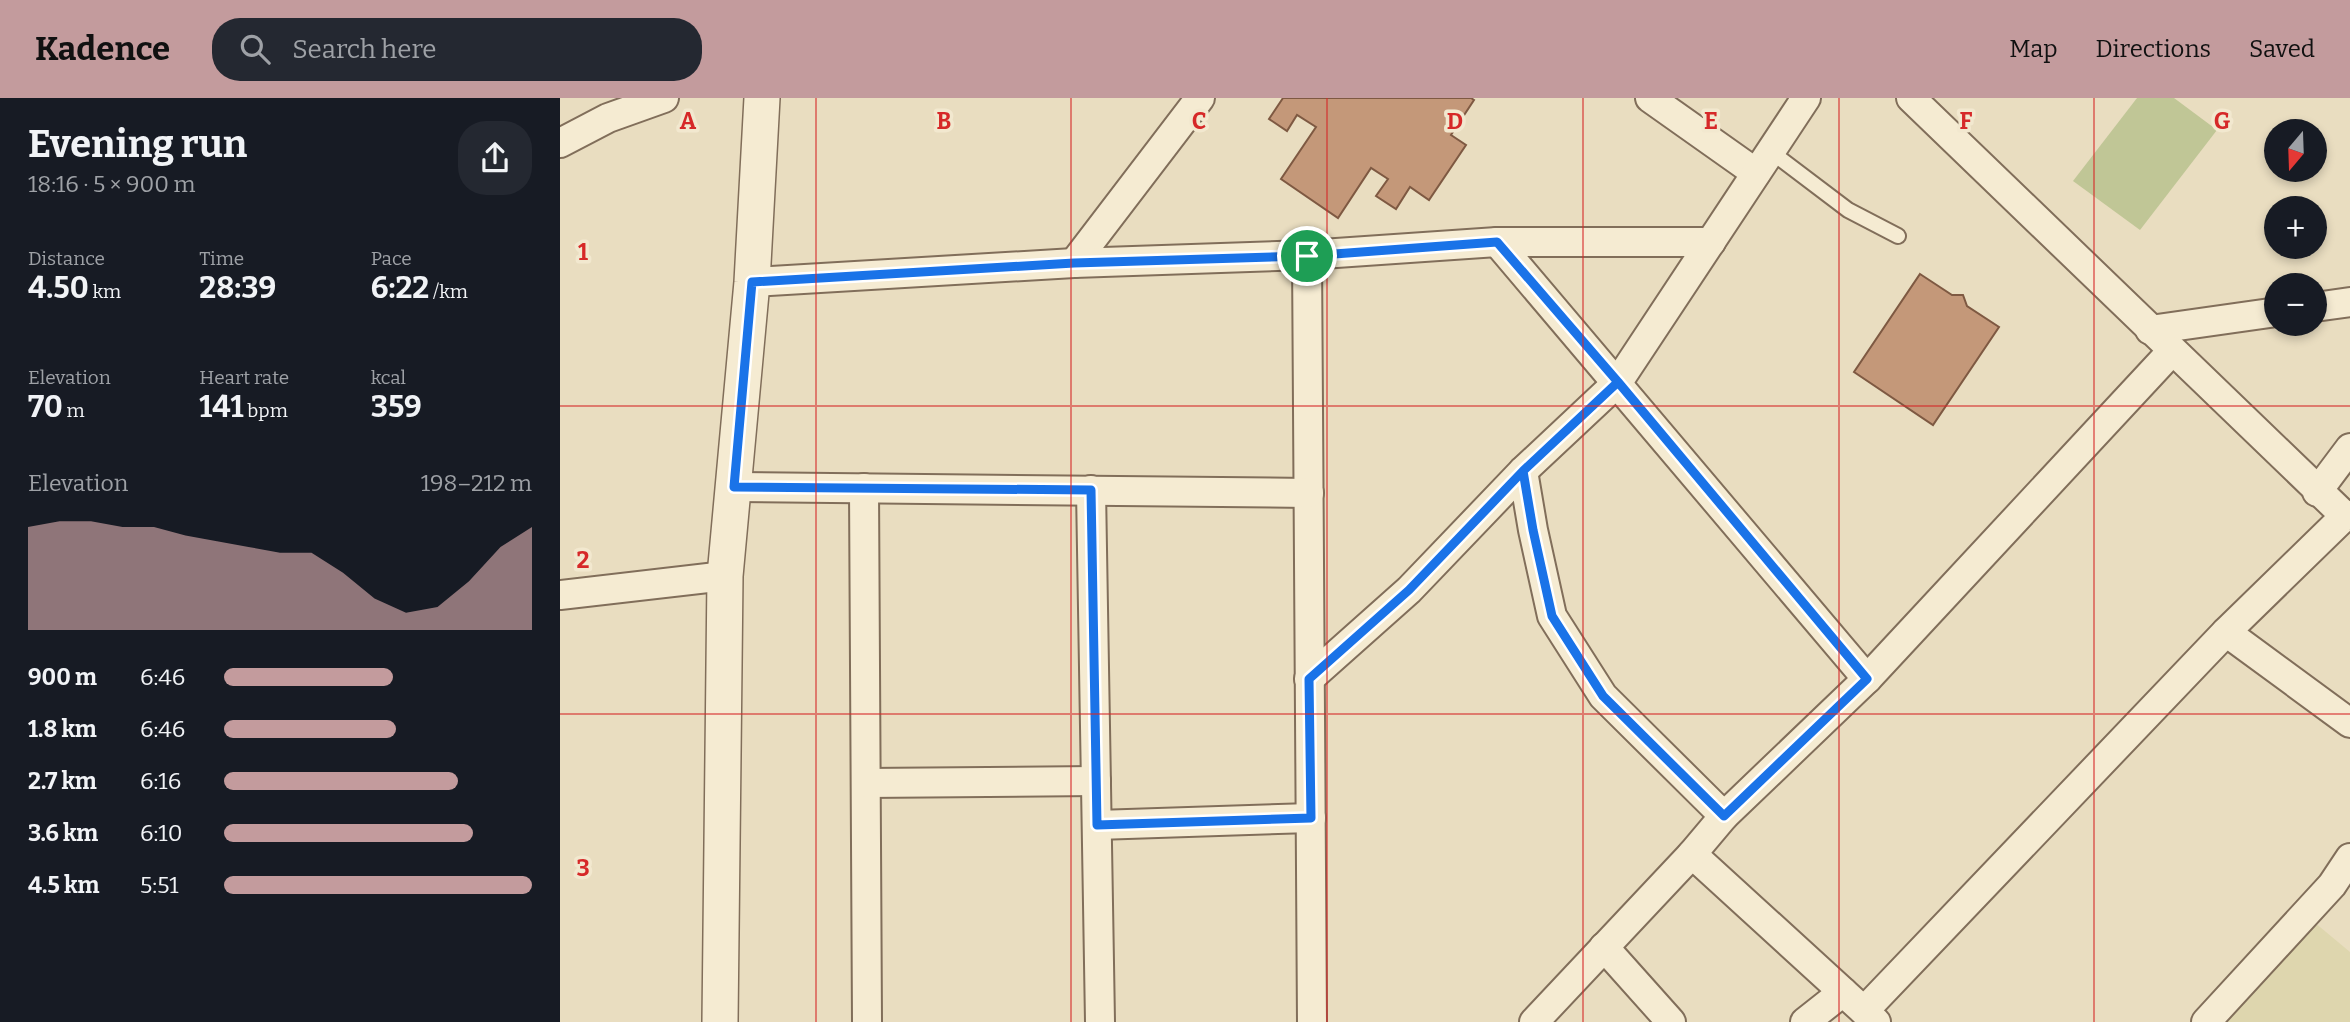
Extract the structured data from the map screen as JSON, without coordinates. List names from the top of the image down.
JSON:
{
  "north": "bottom",
  "page": {
    "header": "Kadence",
    "search": "Search here",
    "nav": ["Map", "Directions", "Saved"],
    "heading": ["Evening run", "18:16 · 5 × 900 m"],
    "map_buttons": ["+", "−"],
    "stats": [
      ["Distance", "4.50 km"],
      ["Time", "28:39"],
      ["Pace", "6:22 /km"],
      ["Elevation", "70 m"],
      ["Heart rate", "141 bpm"],
      ["kcal", "359"]
    ],
    "chart": ["Elevation", "198–212 m"],
    "list": [
      {
        "name": "900 m",
        "note": "6:46"
      },
      {
        "name": "1.8 km",
        "note": "6:46"
      },
      {
        "name": "2.7 km",
        "note": "6:16"
      },
      {
        "name": "3.6 km",
        "note": "6:10"
      },
      {
        "name": "4.5 km",
        "note": "5:51"
      }
    ]
  },
  "grid": {
    "columns": [
      "A",
      "B",
      "C",
      "D",
      "E",
      "F",
      "G"
    ],
    "rows": ["1", "2", "3"]
  }
}
